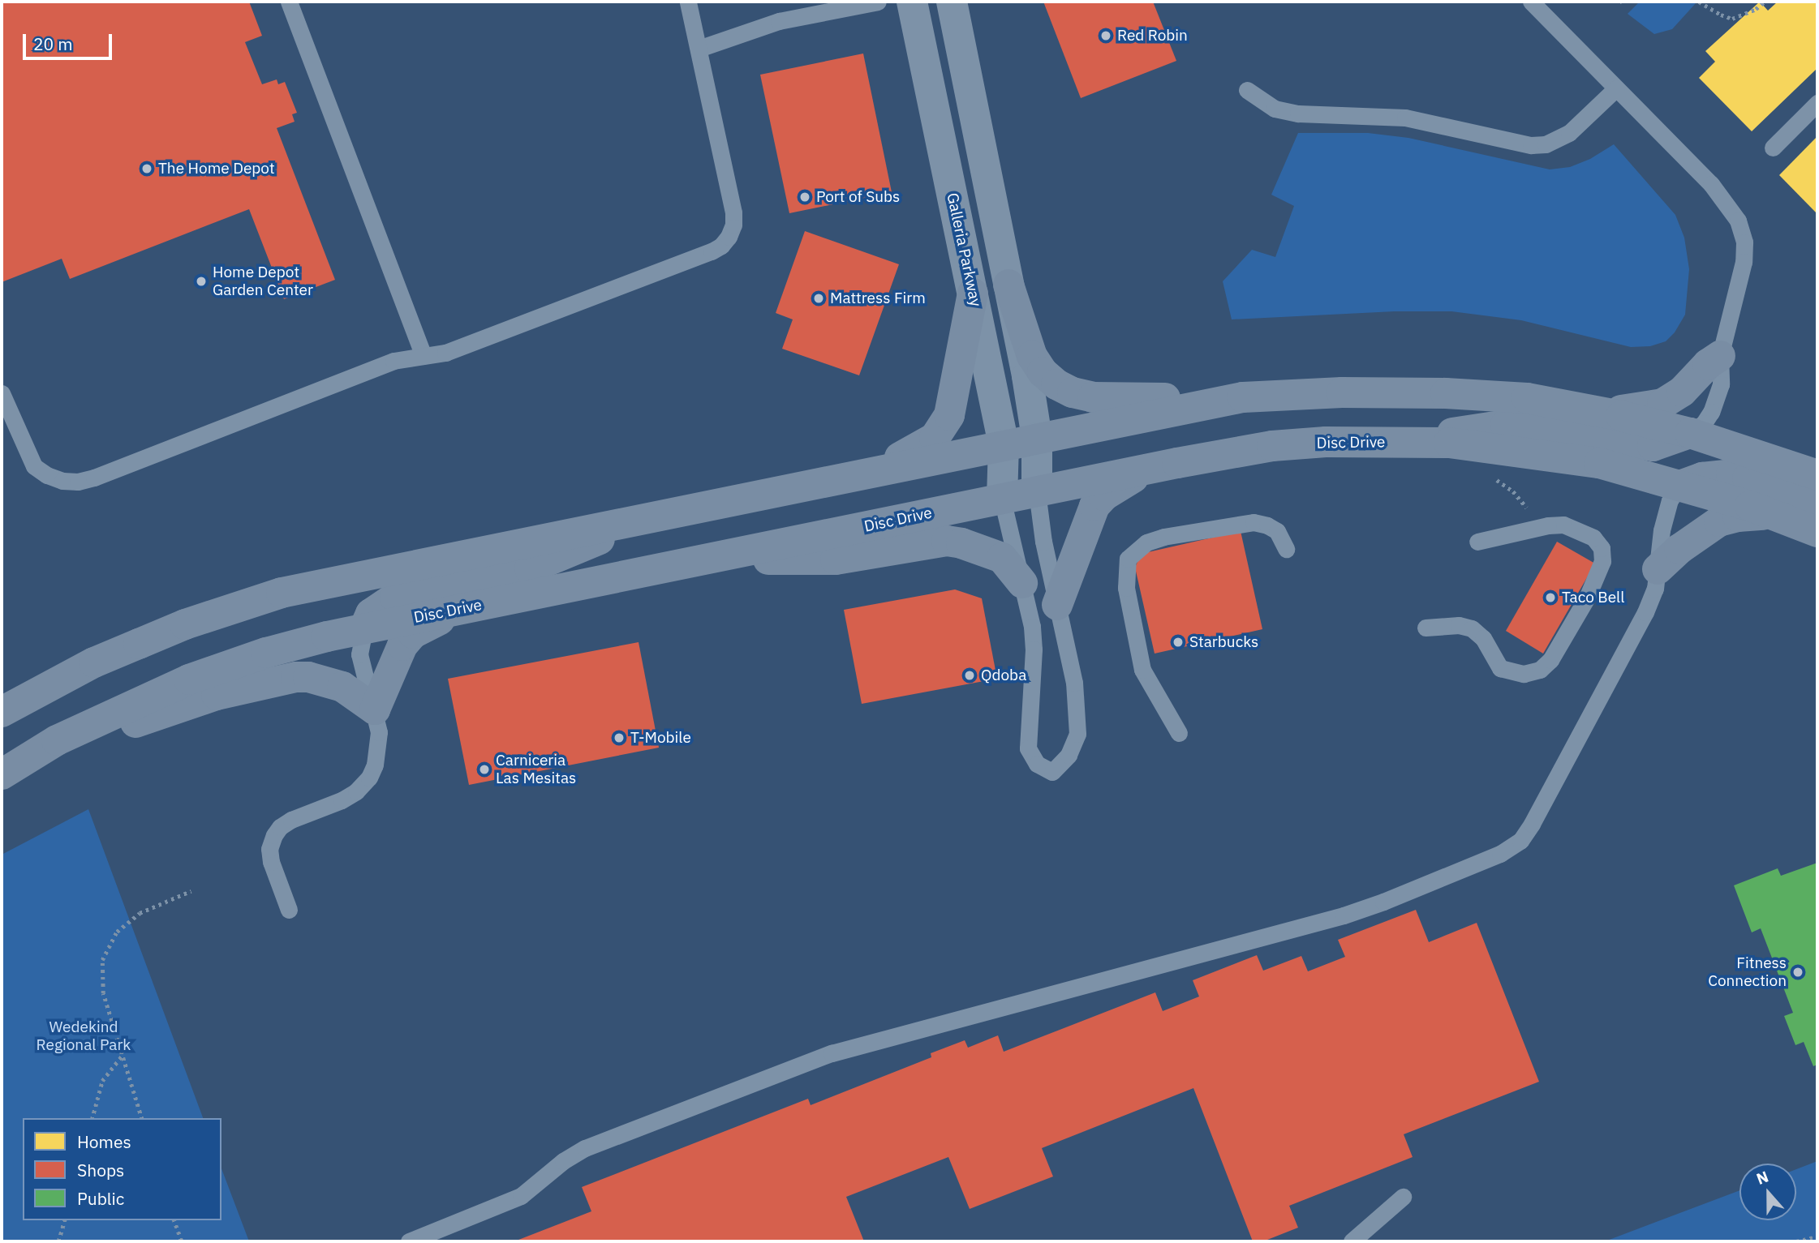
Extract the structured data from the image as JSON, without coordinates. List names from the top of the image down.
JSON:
{
  "streets": {
    "main road": ["Disc Drive"],
    "street": ["Galleria Parkway"]
  },
  "crossings": [
    ["Galleria Parkway", "Disc Drive"]
  ],
  "parks": ["Wedekind Regional Park"],
  "places": [
    "Red Robin",
    "The Home Depot",
    "Port of Subs",
    "Home Depot Garden Center",
    "Mattress Firm",
    "Taco Bell",
    "Starbucks",
    "Qdoba",
    "T-Mobile",
    "Carniceria Las Mesitas",
    "Fitness Connection"
  ],
  "legend": ["Homes", "Shops", "Public"],
  "scale_bar": "20 m",
  "north": "top"
}
